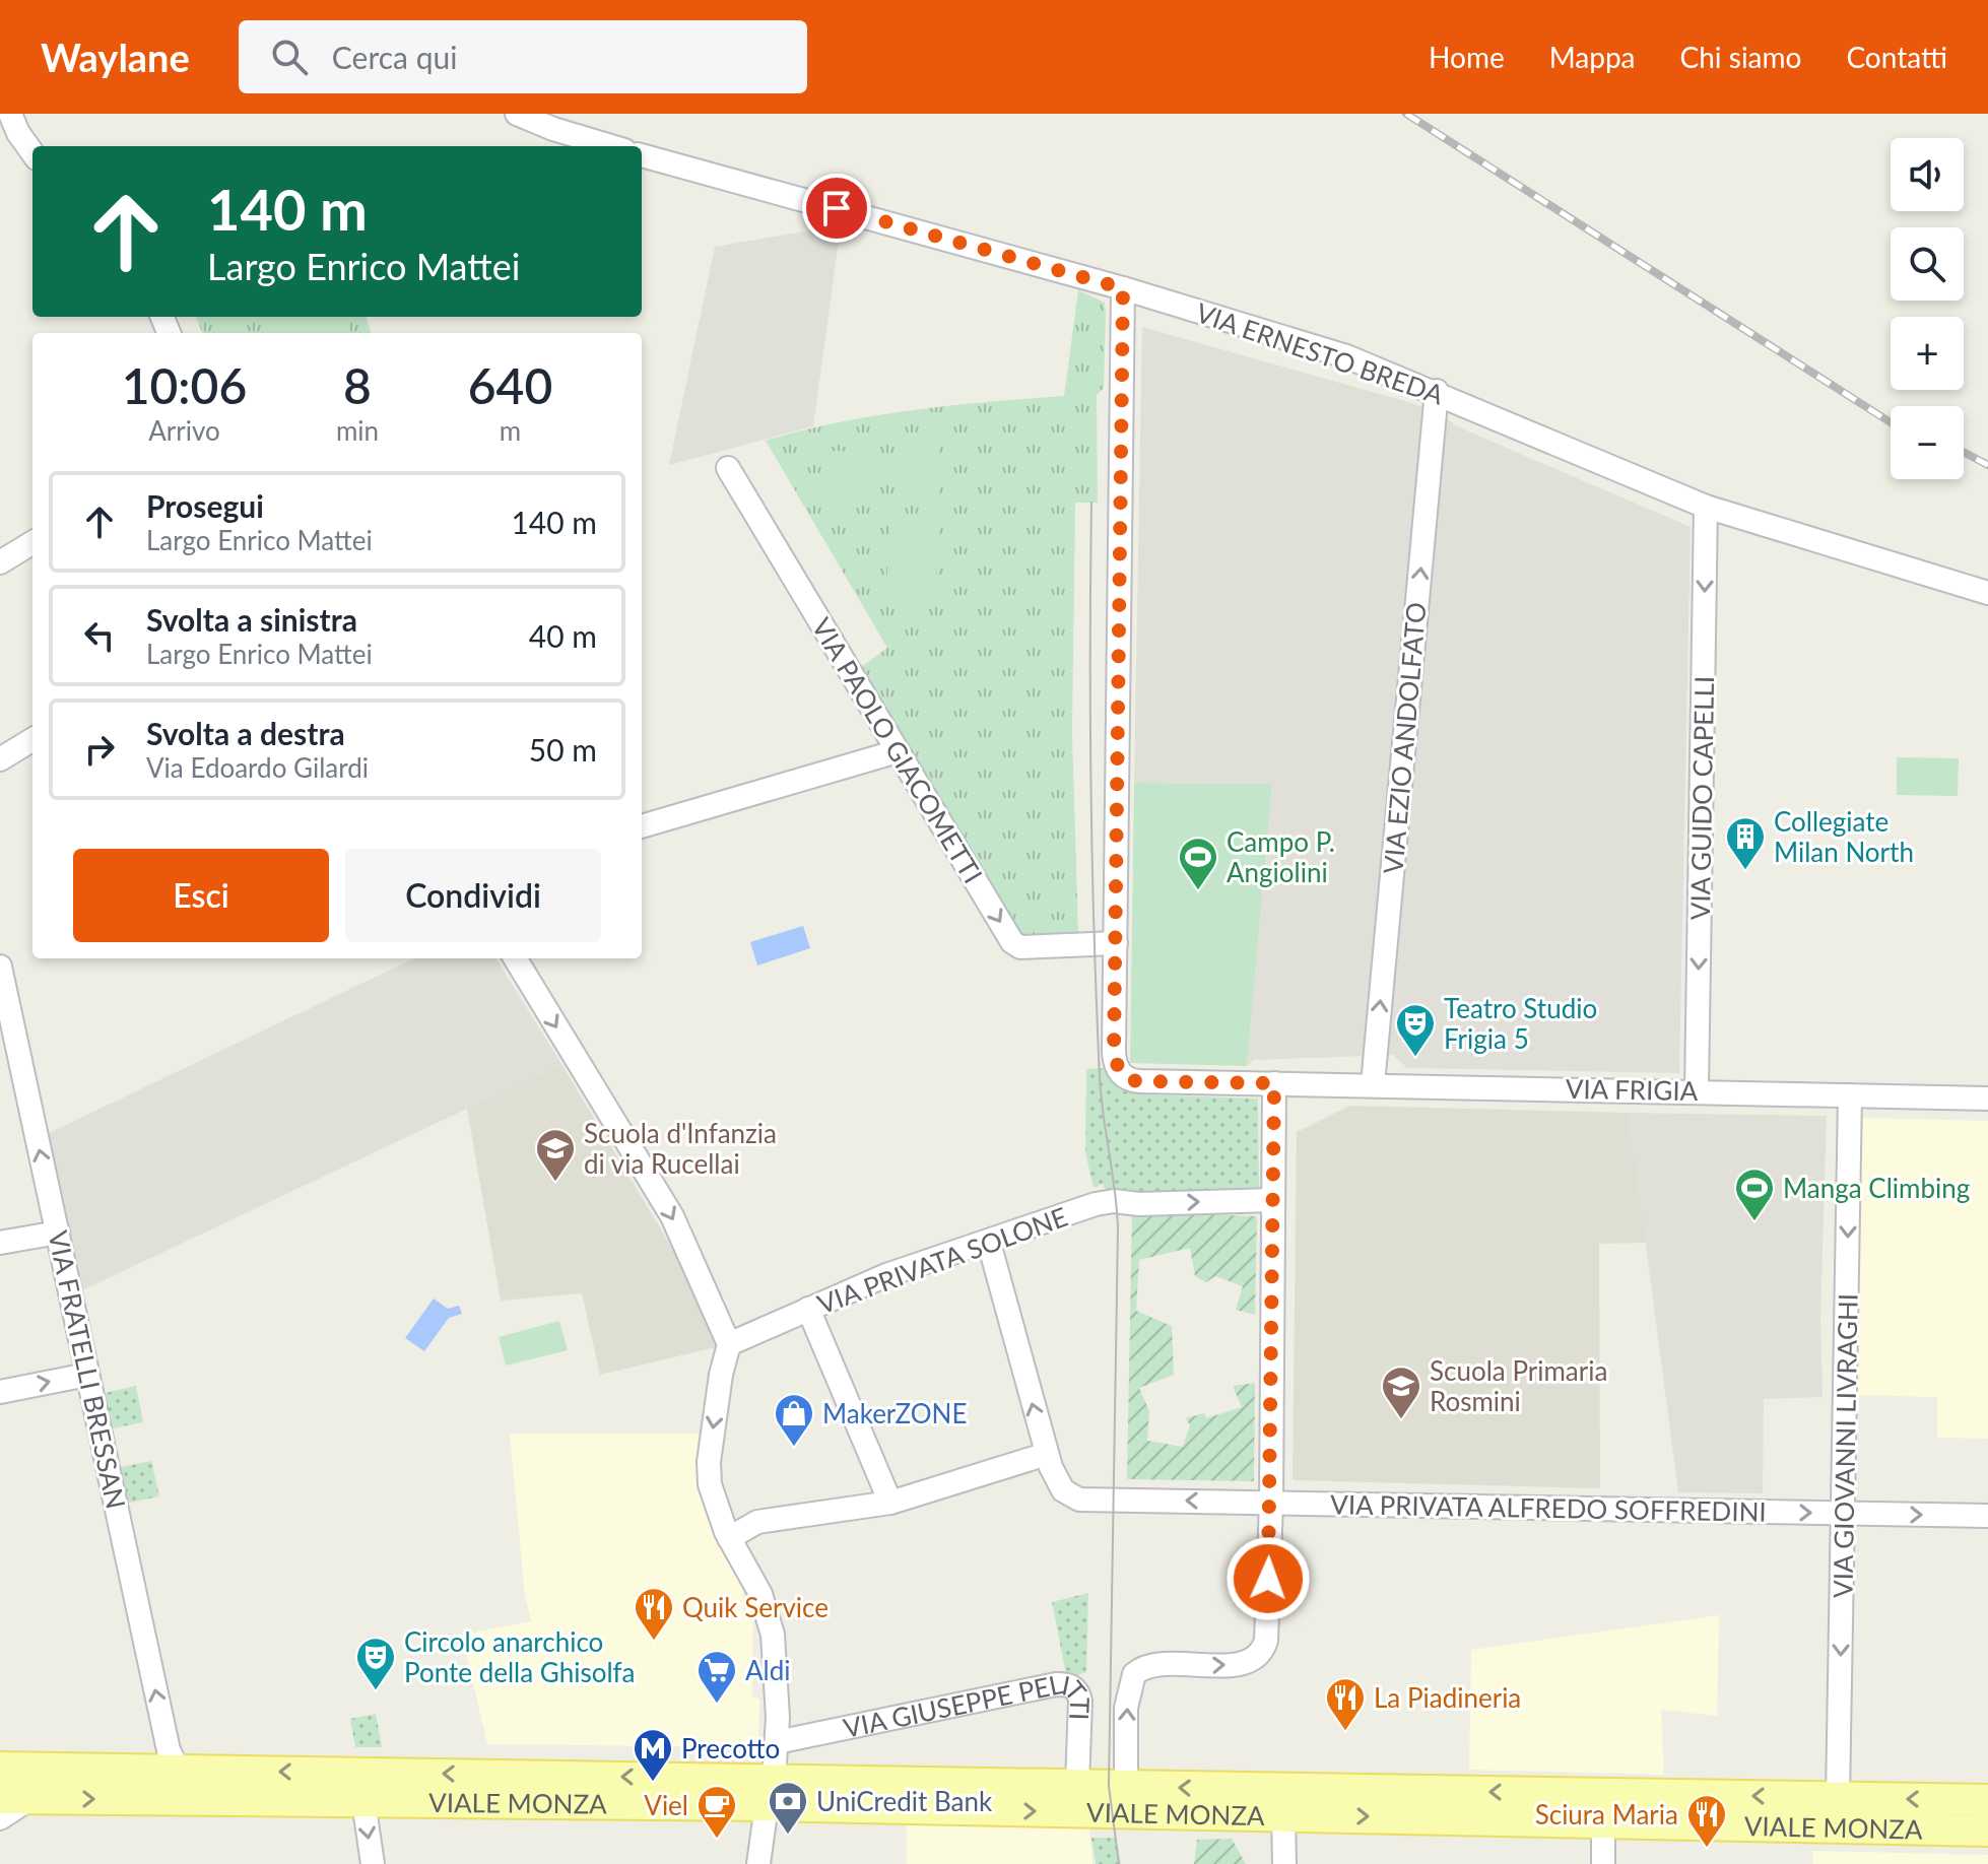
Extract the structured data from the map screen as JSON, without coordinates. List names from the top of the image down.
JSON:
{
  "streets": {
    "main road": ["VIALE MONZA"],
    "street": [
      "VIA ERNESTO BREDA",
      "VIA EZIO ANDOLFATO",
      "VIA PAOLO GIACOMETTI",
      "VIA GUIDO CAPELLI",
      "VIA FRIGIA",
      "VIA PRIVATA SOLONE",
      "VIA FRATELLI BRESSAN",
      "VIA GIOVANNI LIVRAGHI",
      "VIA PRIVATA ALFREDO SOFFREDINI",
      "VIA GIUSEPPE PELITTI"
    ]
  },
  "crossings": [
    ["VIA ERNESTO BREDA", "VIA EZIO ANDOLFATO"],
    ["VIA ERNESTO BREDA", "VIA GUIDO CAPELLI"],
    ["VIA EZIO ANDOLFATO", "VIA FRIGIA"],
    ["VIA PAOLO GIACOMETTI", "VIA FRIGIA"],
    ["VIA GUIDO CAPELLI", "VIA FRIGIA"],
    ["VIA FRIGIA", "VIA GIOVANNI LIVRAGHI"],
    ["VIA FRATELLI BRESSAN", "VIALE MONZA"],
    ["VIA GIOVANNI LIVRAGHI", "VIA PRIVATA ALFREDO SOFFREDINI"],
    ["VIA GIOVANNI LIVRAGHI", "VIALE MONZA"],
    ["VIA PRIVATA ALFREDO SOFFREDINI", "VIA GIUSEPPE PELITTI"],
    ["VIA GIUSEPPE PELITTI", "VIALE MONZA"]
  ],
  "one_way": [
    "VIA EZIO ANDOLFATO",
    "VIA PAOLO GIACOMETTI",
    "VIA GUIDO CAPELLI",
    "VIA PRIVATA SOLONE",
    "VIA FRATELLI BRESSAN",
    "VIA GIOVANNI LIVRAGHI",
    "VIA GIUSEPPE PELITTI"
  ],
  "places": {
    "building": ["Collegiate Milan North"],
    "sports": ["Campo P. Angiolini", "Manga Climbing"],
    "theatre": ["Teatro Studio Frigia 5", "Circolo anarchico Ponte della Ghisolfa"],
    "school or university": ["Scuola d'Infanzia di via Rucellai", "Scuola Primaria Rosmini"],
    "shop": ["MakerZONE"],
    "restaurant": ["Quik Service", "La Piadineria", "Sciura Maria"],
    "supermarket": ["Aldi"],
    "metro station": ["Precotto"],
    "bank": ["UniCredit Bank"],
    "cafe": ["Viel"]
  },
  "page": {
    "header": "Waylane",
    "search": "Cerca qui",
    "nav": [
      "Home",
      "Mappa",
      "Chi siamo",
      "Contatti"
    ],
    "map_buttons": ["+", "−"],
    "turn": ["140 m", "Largo Enrico Mattei"],
    "eta": [
      "10:06",
      "Arrivo",
      "8",
      "min",
      "640",
      "m"
    ],
    "list": [
      {
        "name": "Prosegui",
        "note": "Largo Enrico Mattei",
        "value": "140 m"
      },
      {
        "name": "Svolta a sinistra",
        "note": "Largo Enrico Mattei",
        "value": "40 m"
      },
      {
        "name": "Svolta a destra",
        "note": "Via Edoardo Gilardi",
        "value": "50 m"
      }
    ],
    "buttons": ["Esci", "Condividi"]
  }
}
